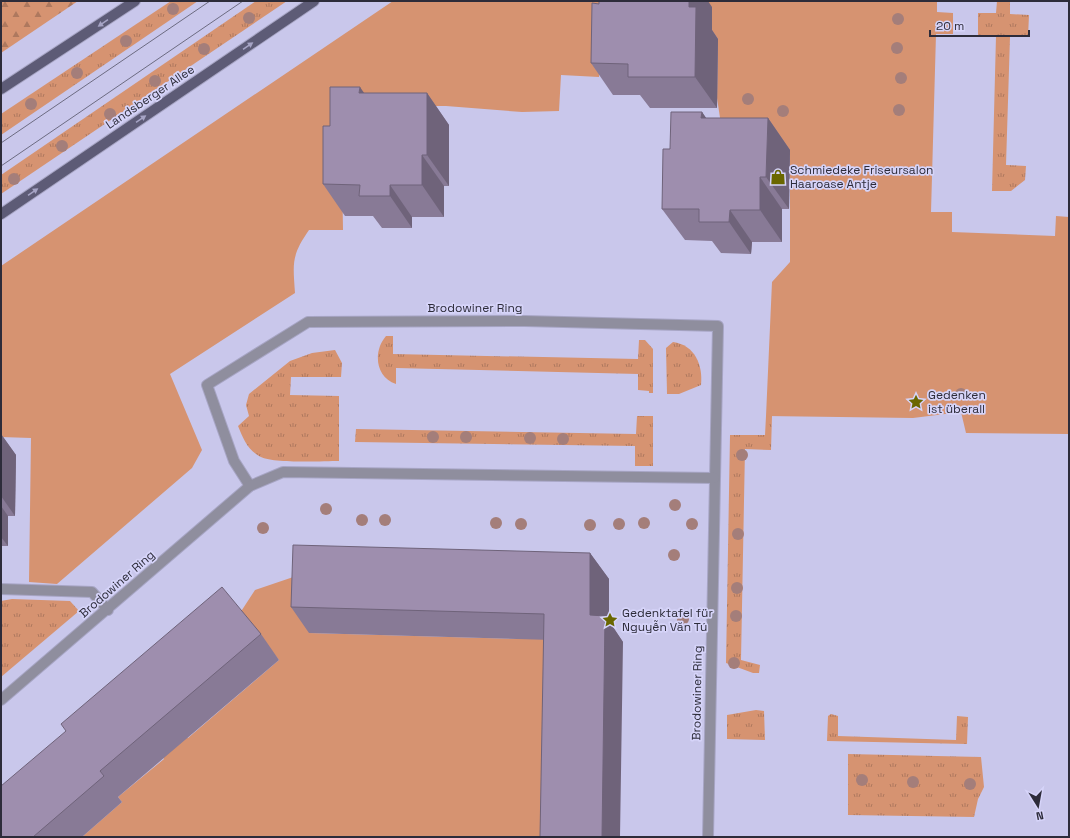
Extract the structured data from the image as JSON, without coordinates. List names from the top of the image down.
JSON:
{
  "streets": {
    "main road": ["Landsberger Allee"],
    "street": ["Brodowiner Ring"]
  },
  "one_way": ["Landsberger Allee"],
  "places": {
    "shop": ["Schmiedeke Friseursalon Haaroase Antje"],
    "place": ["Gedenken ist überall", "Gedenktafel für Nguyễn Văn Tú"]
  },
  "scale_bar": "20 m",
  "north": "bottom"
}
